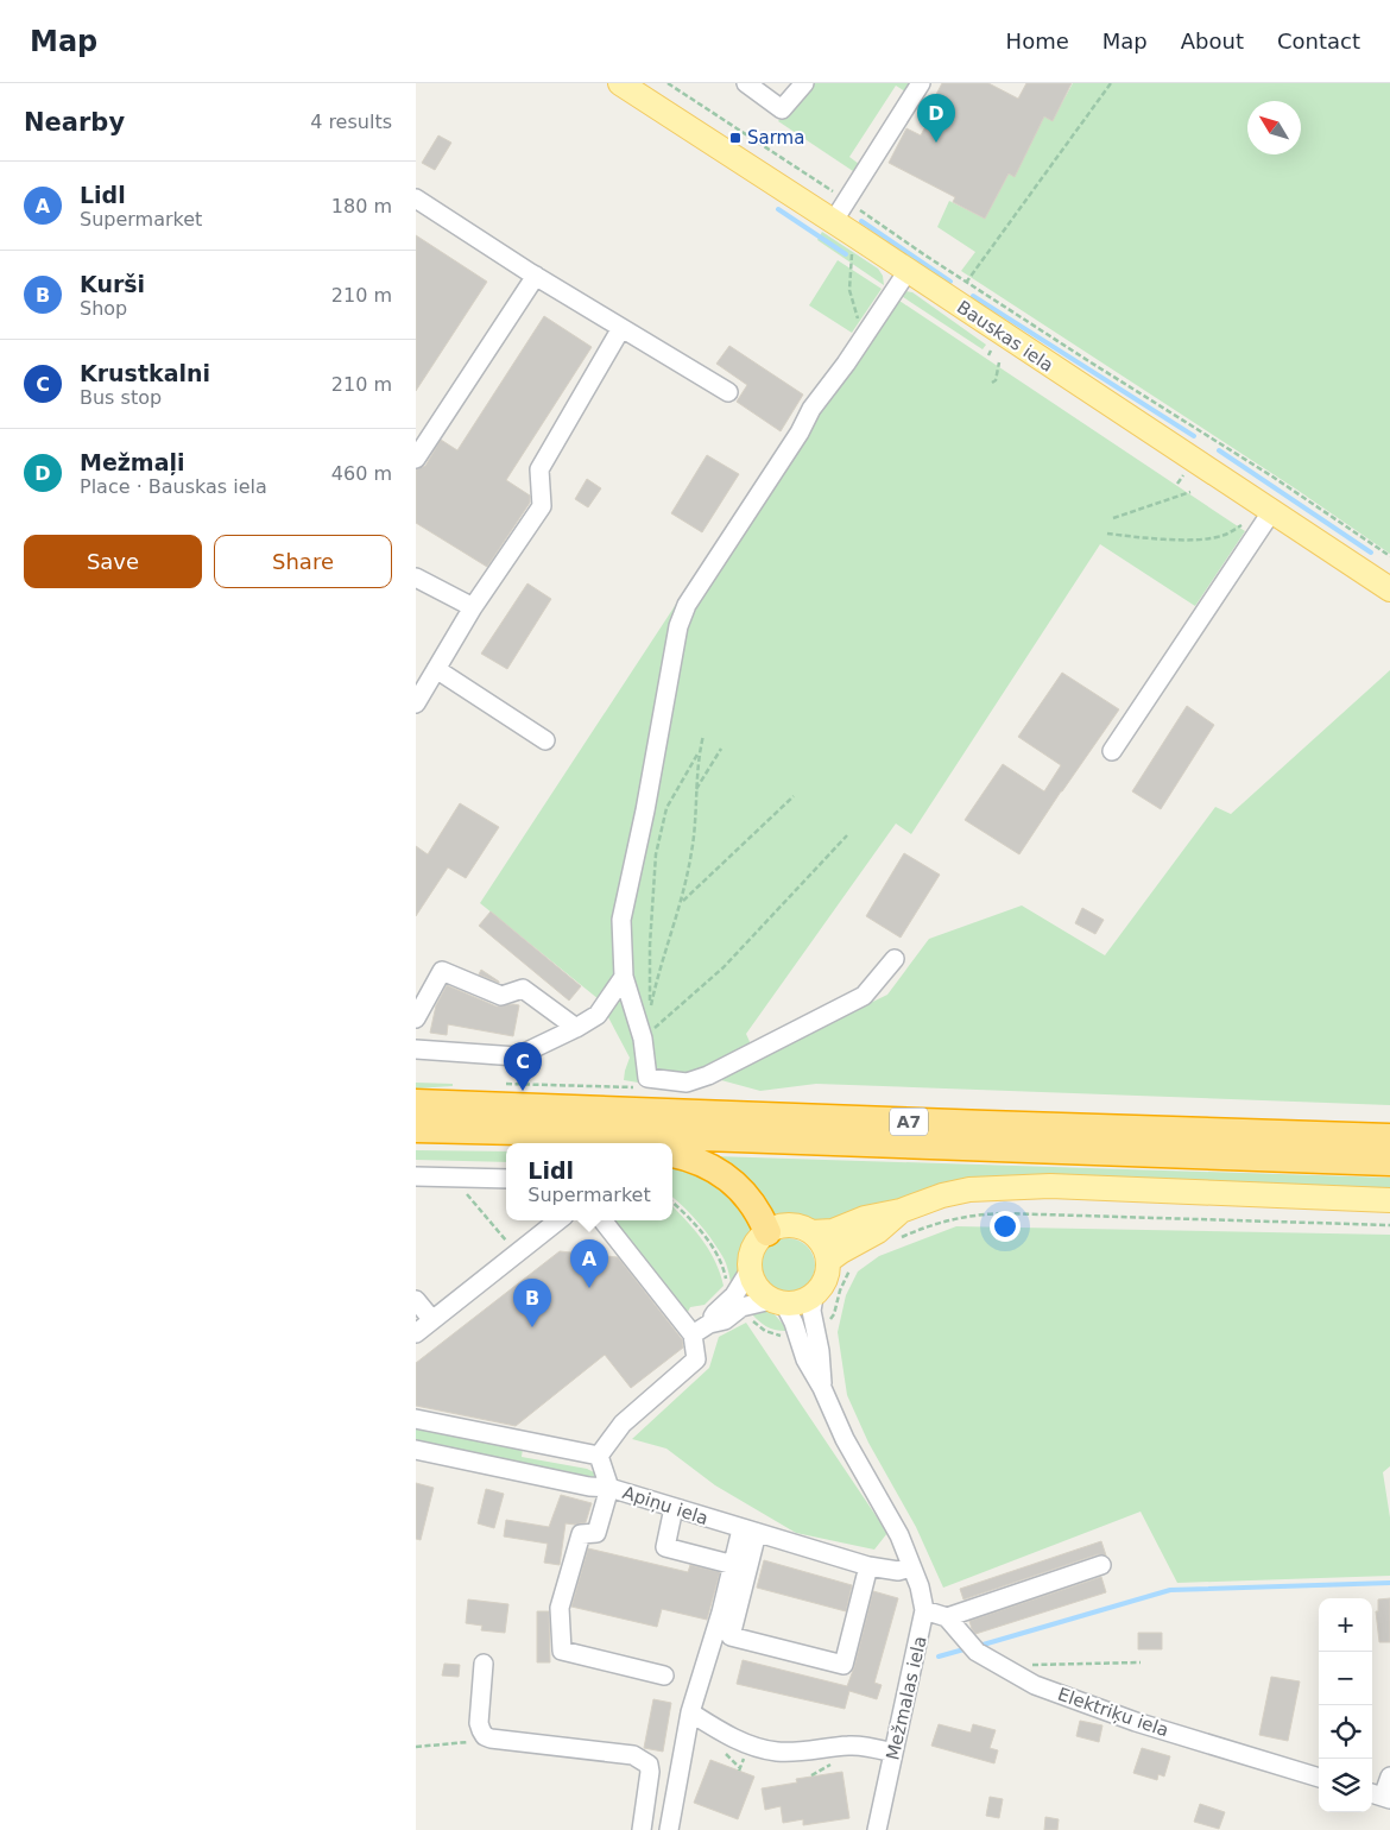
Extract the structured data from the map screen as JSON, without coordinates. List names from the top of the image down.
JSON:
{
  "streets": {
    "highway": ["A7"],
    "main road": ["Bauskas iela"],
    "street": ["Apiņu iela", "Mežmalas iela", "Elektriķu iela"]
  },
  "crossings": [
    ["Apiņu iela", "Mežmalas iela"]
  ],
  "places": {
    "transit": ["Sarma"]
  },
  "north": "top left",
  "page": {
    "header": "Map",
    "nav": [
      "Home",
      "Map",
      "About",
      "Contact"
    ],
    "heading": ["Nearby", "4 results"],
    "pins": [
      "D",
      "C",
      "A",
      "B"
    ],
    "list": [
      {
        "mark": "A",
        "name": "Lidl",
        "note": "Supermarket",
        "value": "180 m"
      },
      {
        "mark": "B",
        "name": "Kurši",
        "note": "Shop",
        "value": "210 m"
      },
      {
        "mark": "C",
        "name": "Krustkalni",
        "note": "Bus stop",
        "value": "210 m"
      },
      {
        "mark": "D",
        "name": "Mežmaļi",
        "note": "Place · Bauskas iela",
        "value": "460 m"
      }
    ],
    "buttons": ["Save", "Share"],
    "popup": ["Lidl", "Supermarket"],
    "map_buttons": ["+", "−"]
  }
}
